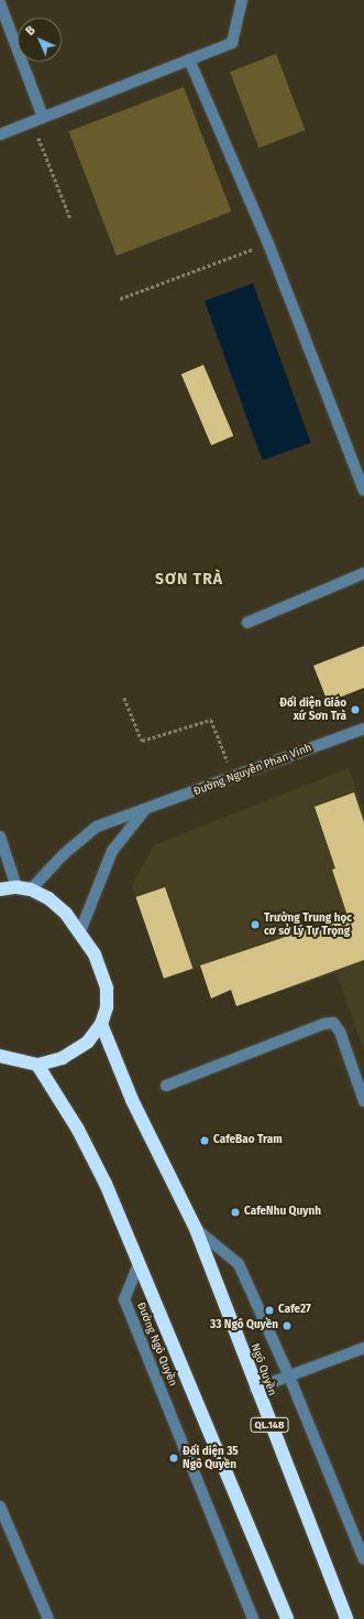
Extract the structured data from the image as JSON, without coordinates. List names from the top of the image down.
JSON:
{
  "streets": {
    "highway": ["Ngô Quyền", "QL.14B"],
    "street": ["Đường Nguyễn Phan Vinh", "Đường Ngô Quyền"]
  },
  "crossings": [
    ["Ngô Quyền", "QL.14B"]
  ],
  "districts": ["SƠN TRÀ"],
  "places": [
    "Đối diện Giáo xứ Sơn Trà",
    "Trường Trung học cơ sở Lý Tự Trọng",
    "CafeBao Tram",
    "CafeNhu Quynh",
    "Cafe27",
    "33 Ngô Quyền",
    "Đối diện 35 Ngô Quyền"
  ],
  "north": "top left"
}
